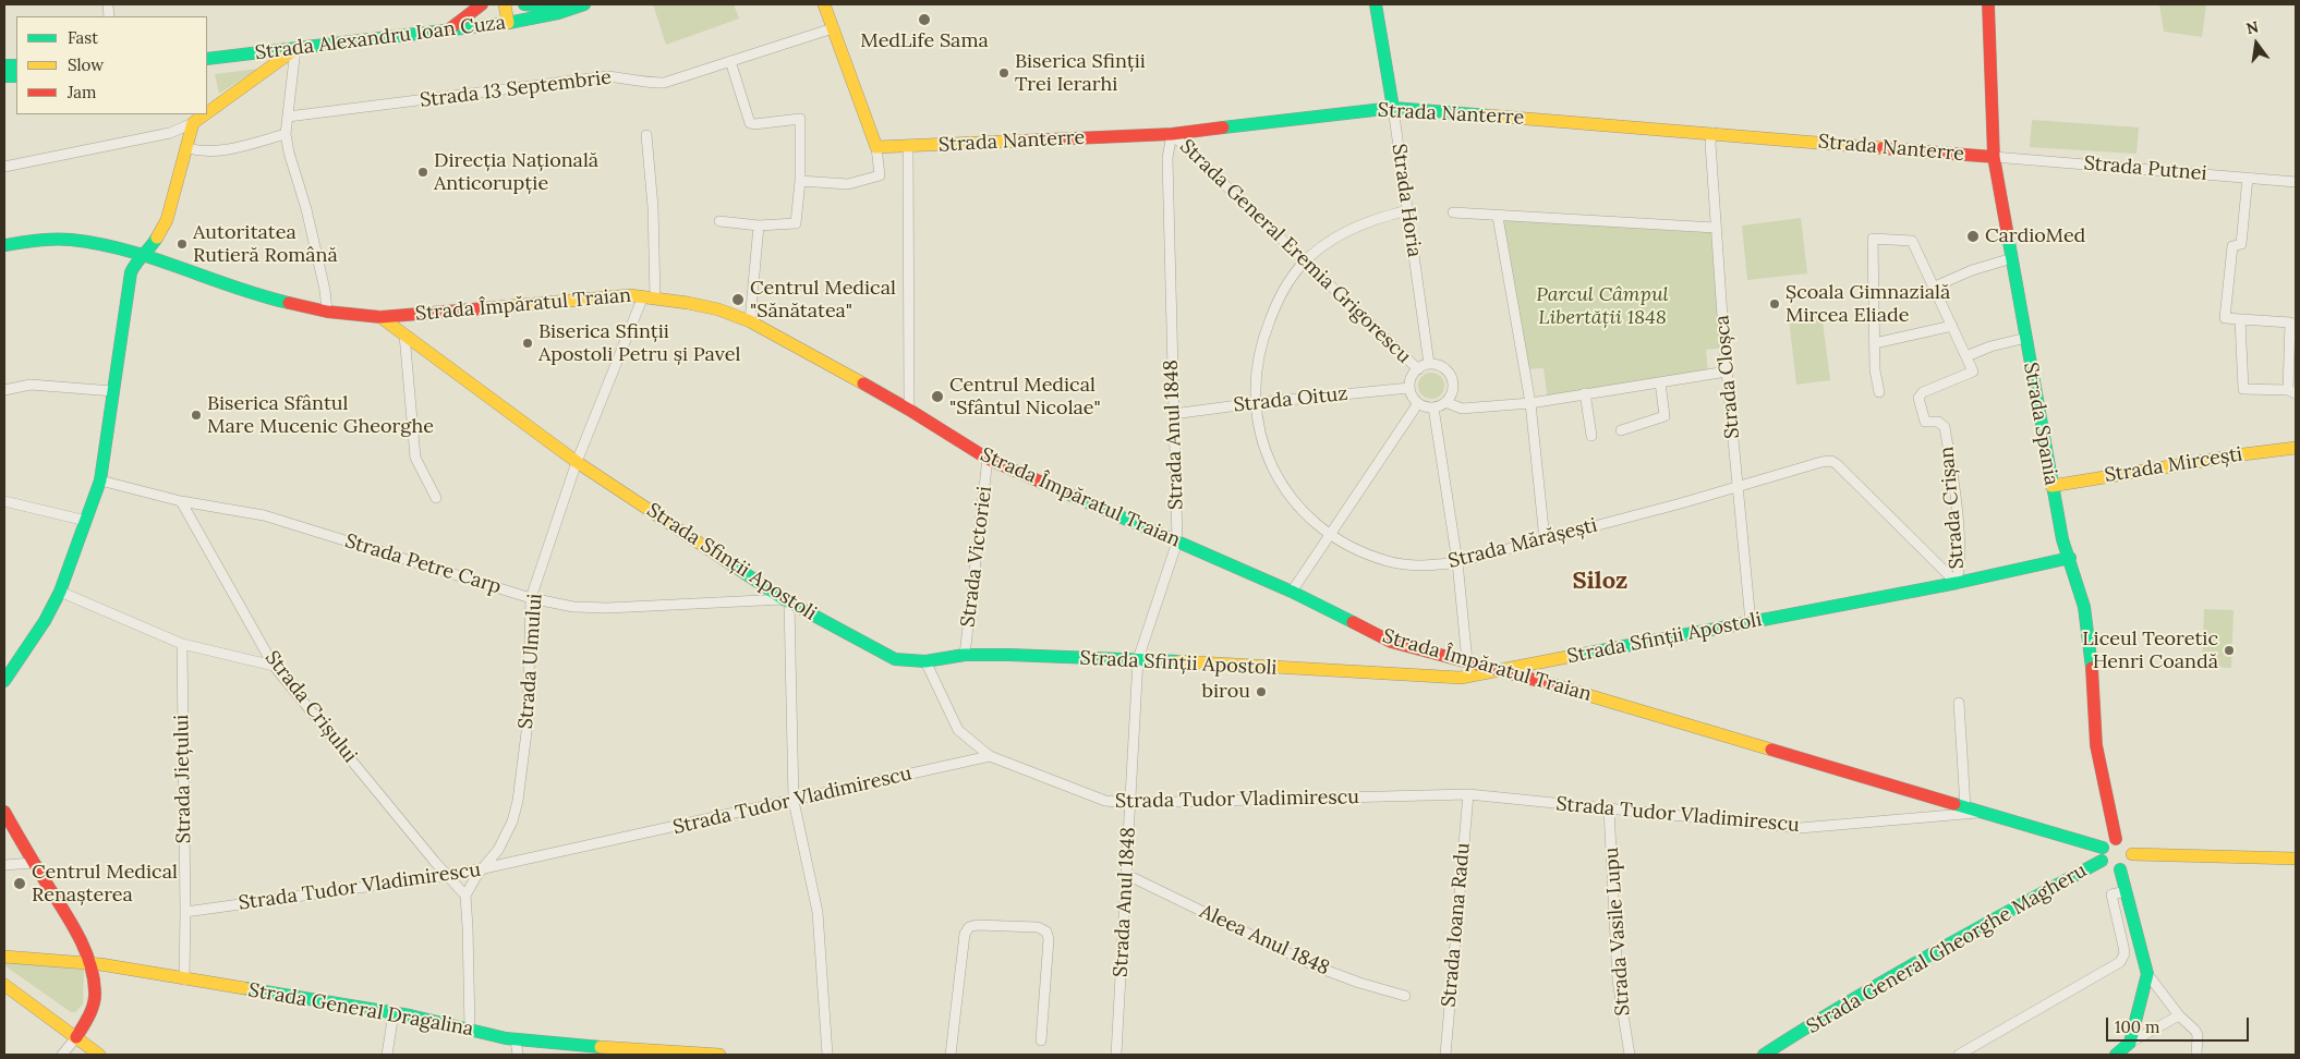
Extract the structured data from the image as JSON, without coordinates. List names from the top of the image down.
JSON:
{
  "streets": {
    "street": [
      "Strada Alexandru Ioan Cuza",
      "Strada 13 Septembrie",
      "Strada Nanterre",
      "Strada Putnei",
      "Strada Horia",
      "Strada General Eremia Grigorescu",
      "Strada Împăratul Traian",
      "Strada Cloșca",
      "Strada Oituz",
      "Strada Spania",
      "Strada Anul 1848",
      "Strada Mircești",
      "Strada Crișan",
      "Strada Mărășești",
      "Strada Victoriei",
      "Strada Sfinții Apostoli",
      "Strada Petre Carp",
      "Strada Ulmului",
      "Strada Crișului",
      "Strada Jiețului",
      "Strada Tudor Vladimirescu",
      "Strada Ioana Radu",
      "Strada Vasile Lupu",
      "Aleea Anul 1848",
      "Strada General Gheorghe Magheru",
      "Strada General Dragalina"
    ]
  },
  "crossings": [
    ["Strada Nanterre", "Strada Putnei"],
    ["Strada Nanterre", "Strada Horia"],
    ["Strada Nanterre", "Strada General Eremia Grigorescu"],
    ["Strada Nanterre", "Strada Cloșca"],
    ["Strada Nanterre", "Strada Spania"],
    ["Strada Nanterre", "Strada Anul 1848"],
    ["Strada Putnei", "Strada Spania"],
    ["Strada Horia", "Strada General Eremia Grigorescu"],
    ["Strada Horia", "Strada Oituz"],
    ["Strada Horia", "Strada Mărășești"],
    ["Strada General Eremia Grigorescu", "Strada Oituz"],
    ["Strada General Eremia Grigorescu", "Strada Anul 1848"],
    ["Strada General Eremia Grigorescu", "Strada Mărășești"],
    ["Strada Împăratul Traian", "Strada Spania"],
    ["Strada Împăratul Traian", "Strada Anul 1848"],
    ["Strada Împăratul Traian", "Strada Victoriei"],
    ["Strada Împăratul Traian", "Strada Sfinții Apostoli"],
    ["Strada Împăratul Traian", "Strada Ulmului"],
    ["Strada Împăratul Traian", "Strada Tudor Vladimirescu"],
    ["Strada Împăratul Traian", "Strada General Gheorghe Magheru"],
    ["Strada Cloșca", "Strada Mărășești"],
    ["Strada Cloșca", "Strada Sfinții Apostoli"],
    ["Strada Oituz", "Strada Anul 1848"],
    ["Strada Oituz", "Strada Mărășești"],
    ["Strada Spania", "Strada Mircești"],
    ["Strada Spania", "Strada Sfinții Apostoli"],
    ["Strada Spania", "Strada General Gheorghe Magheru"],
    ["Strada Anul 1848", "Strada Sfinții Apostoli"],
    ["Strada Anul 1848", "Strada Tudor Vladimirescu"],
    ["Strada Anul 1848", "Aleea Anul 1848"],
    ["Strada Crișan", "Strada Mărășești"],
    ["Strada Crișan", "Strada Sfinții Apostoli"],
    ["Strada Mărășești", "Strada Sfinții Apostoli"],
    ["Strada Victoriei", "Strada Sfinții Apostoli"],
    ["Strada Sfinții Apostoli", "Strada Petre Carp"],
    ["Strada Sfinții Apostoli", "Strada Ulmului"],
    ["Strada Petre Carp", "Strada Ulmului"],
    ["Strada Petre Carp", "Strada Crișului"],
    ["Strada Ulmului", "Strada Crișului"],
    ["Strada Ulmului", "Strada Tudor Vladimirescu"],
    ["Strada Crișului", "Strada Tudor Vladimirescu"],
    ["Strada Jiețului", "Strada Tudor Vladimirescu"],
    ["Strada Jiețului", "Strada General Dragalina"],
    ["Strada Tudor Vladimirescu", "Strada Ioana Radu"],
    ["Strada Tudor Vladimirescu", "Strada Vasile Lupu"]
  ],
  "districts": ["Siloz"],
  "parks": ["Parcul Câmpul Libertății 1848"],
  "places": [
    "MedLife Sama",
    "Biserica Sfinții Trei Ierarhi",
    "Direcția Națională Anticorupție",
    "CardioMed",
    "Autoritatea Rutieră Română",
    "Centrul Medical \"Sănătatea\"",
    "Școala Gimnazială Mircea Eliade",
    "Biserica Sfinții Apostoli Petru și Pavel",
    "Centrul Medical \"Sfântul Nicolae\"",
    "Biserica Sfântul Mare Mucenic Gheorghe",
    "Liceul Teoretic Henri Coandă",
    "birou",
    "Centrul Medical Renașterea"
  ],
  "legend": ["Fast", "Slow", "Jam"],
  "scale_bar": "100 m",
  "north": "top"
}
